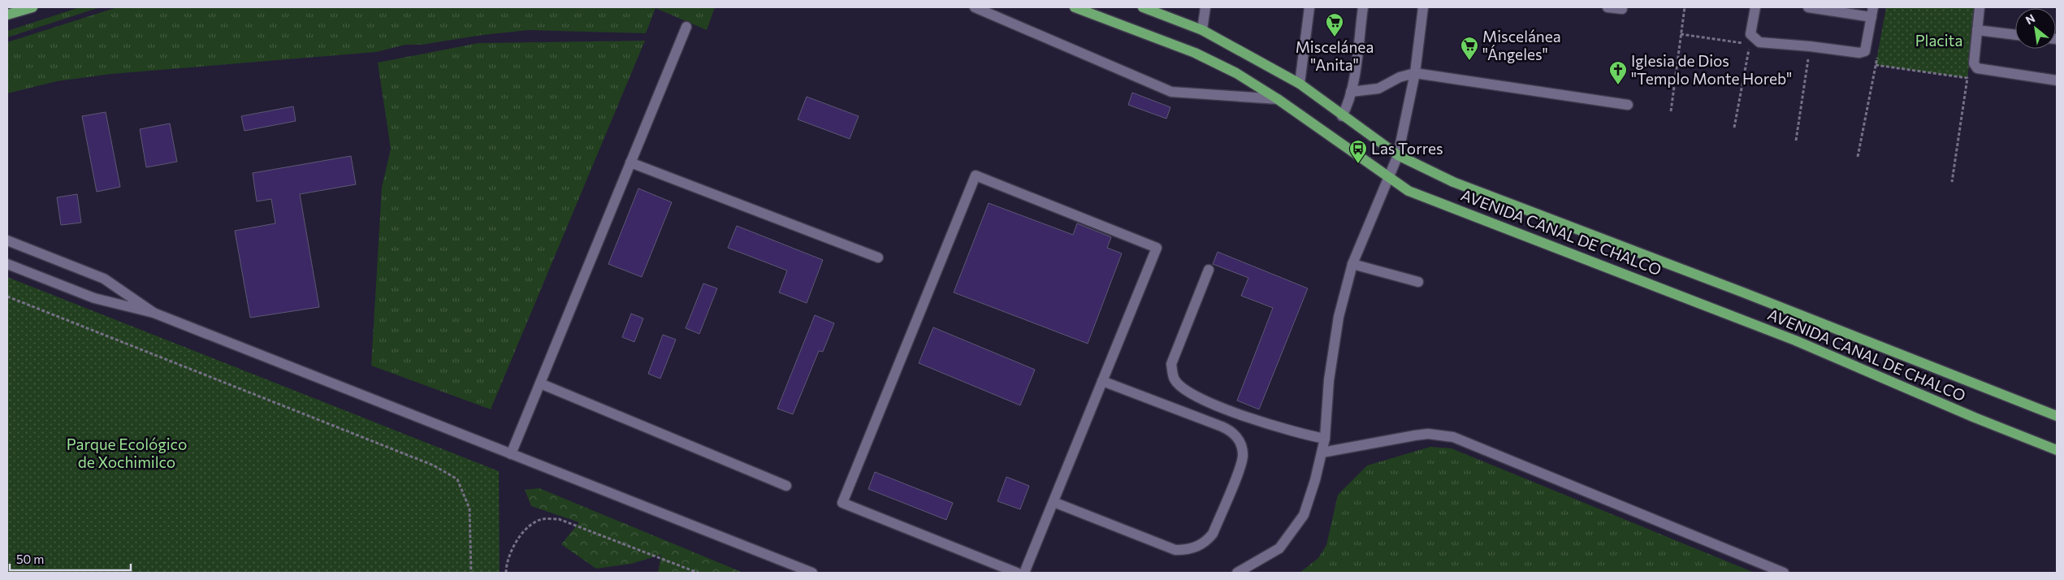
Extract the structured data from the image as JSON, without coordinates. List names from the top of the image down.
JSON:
{
  "streets": {
    "main road": ["AVENIDA CANAL DE CHALCO"]
  },
  "parks": ["Placita", "Parque Ecológico de Xochimilco"],
  "places": {
    "supermarket": ["Miscelánea \"Anita\"", "Miscelánea \"Ángeles\""],
    "church": ["Iglesia de Dios \"Templo Monte Horeb\""],
    "bus stop": ["Las Torres"]
  },
  "scale_bar": "50 m",
  "north": "top left"
}
